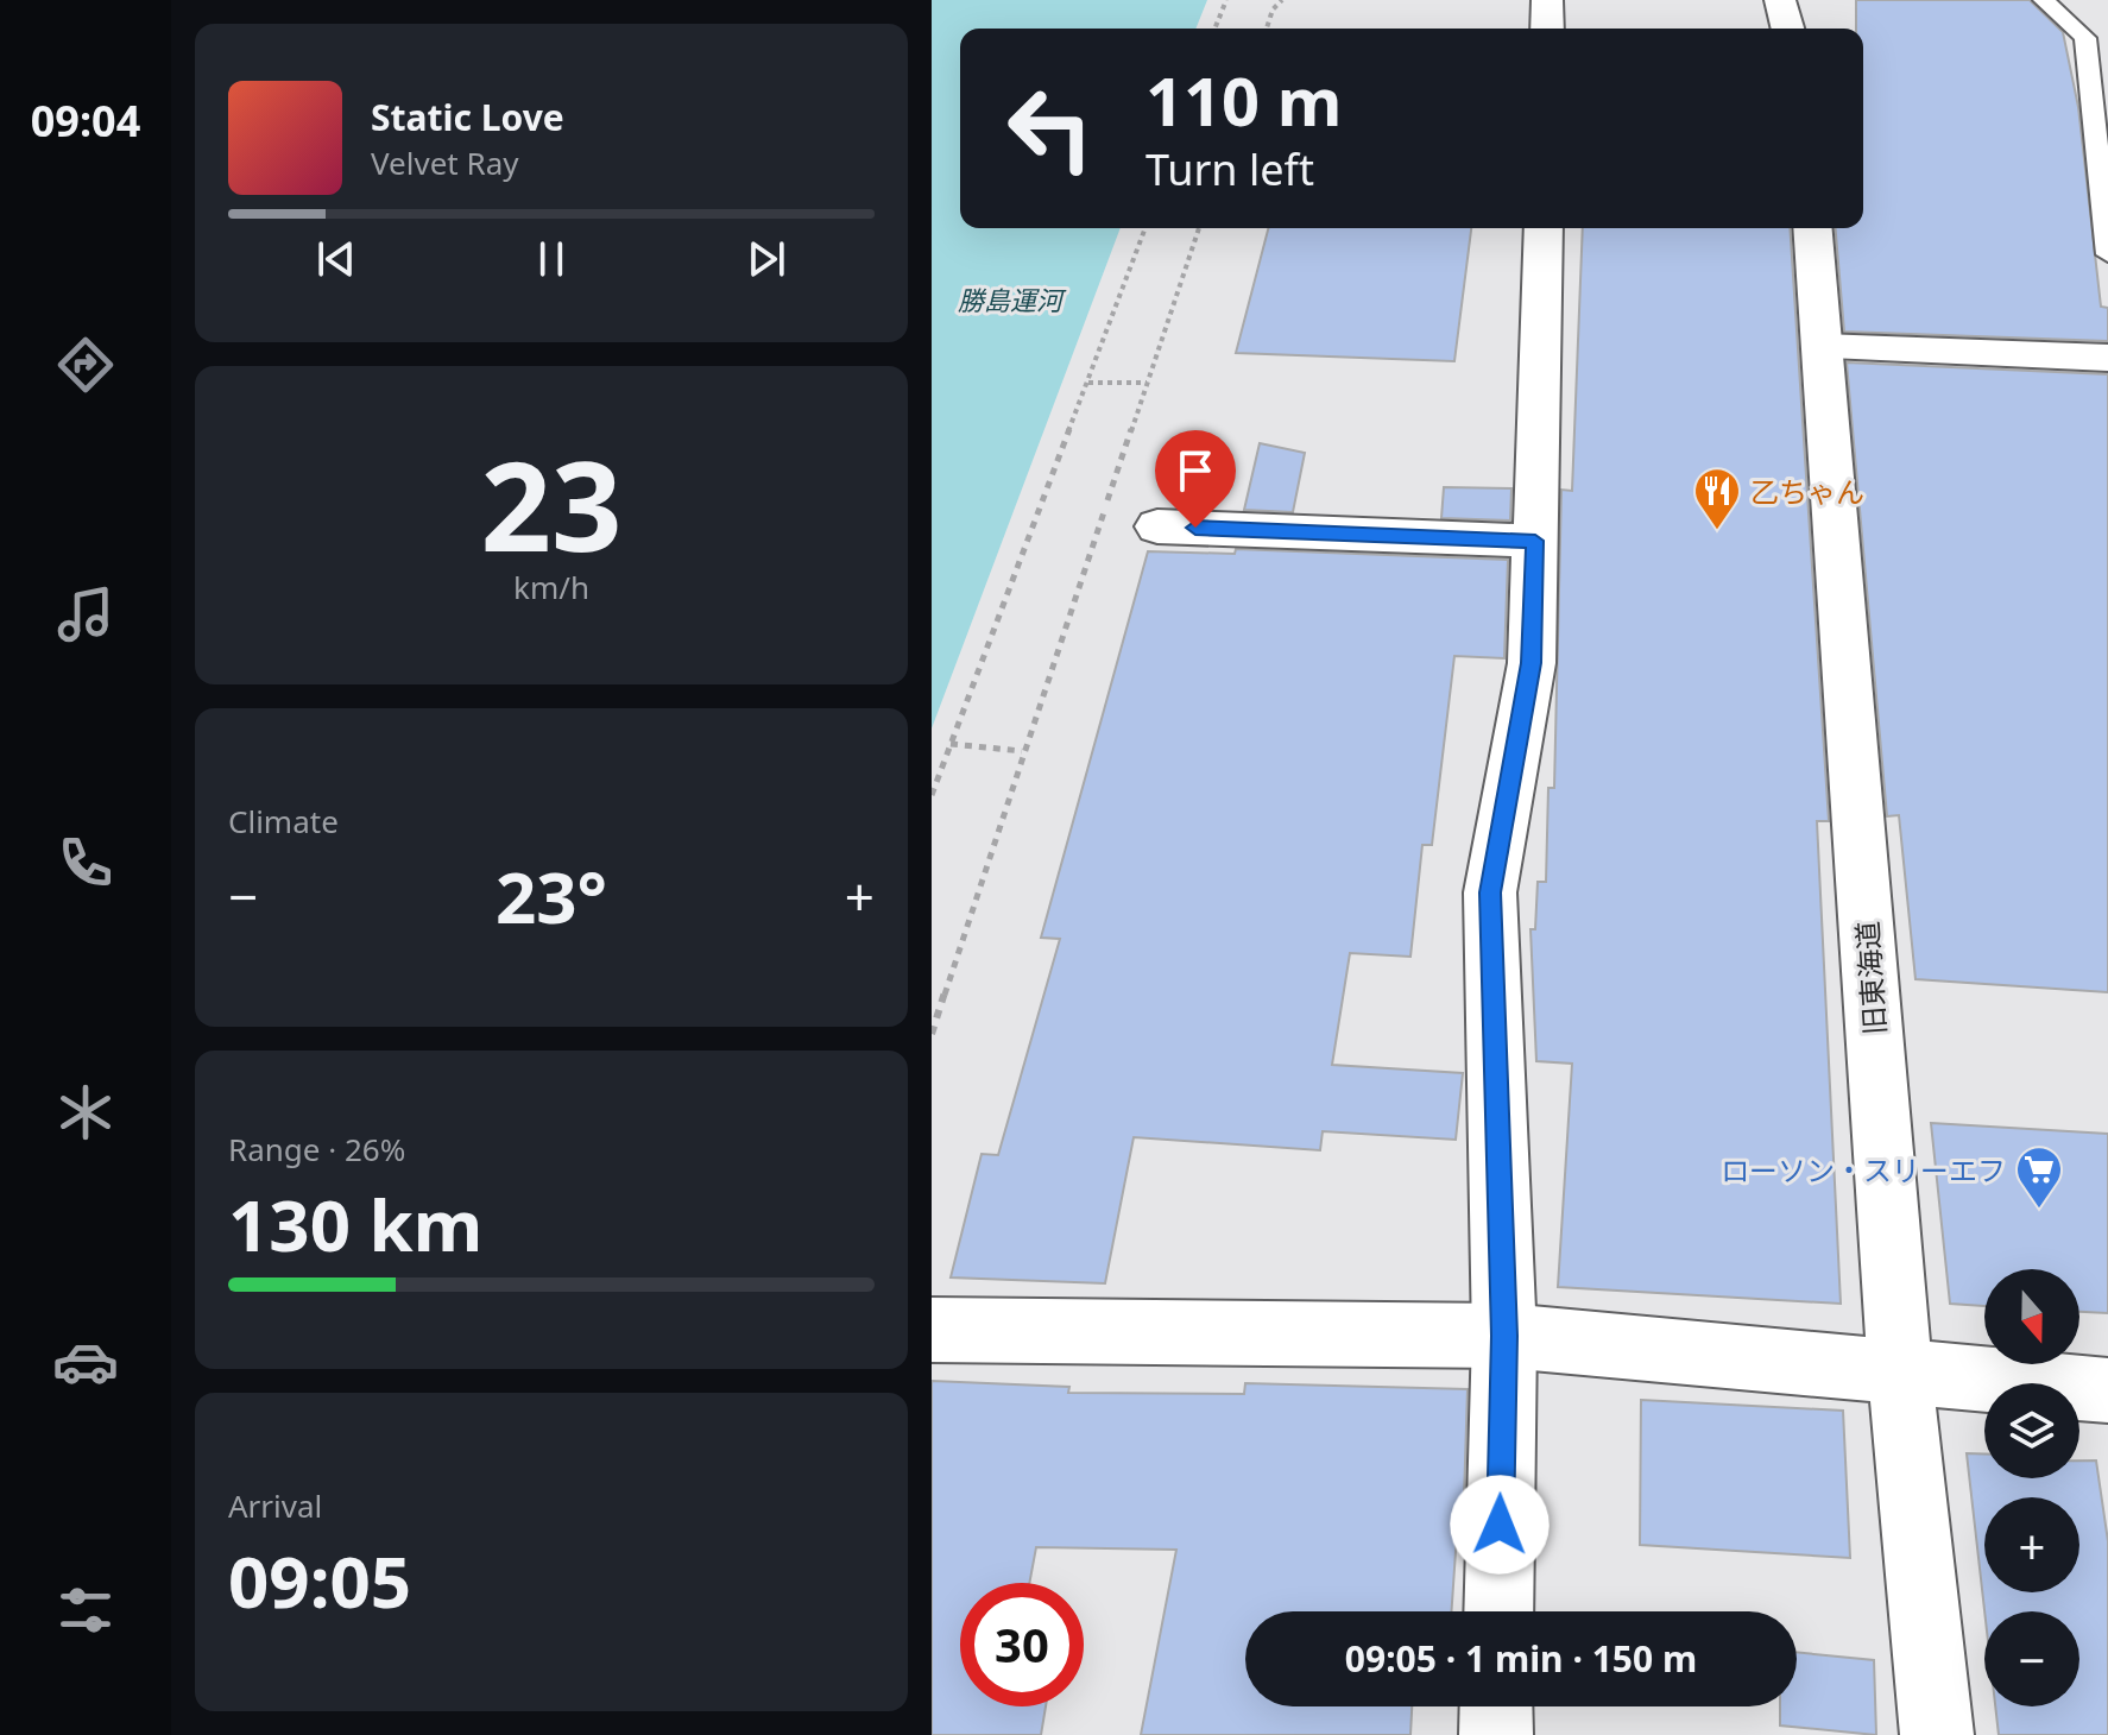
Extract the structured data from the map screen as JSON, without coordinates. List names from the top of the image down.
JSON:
{
  "streets": {
    "street": ["旧東海道"]
  },
  "water": ["勝島運河"],
  "places": {
    "restaurant": ["乙ちゃん"],
    "supermarket": ["ローソン・スリーエフ"]
  },
  "north": "bottom",
  "page": {
    "tabs": "09:04",
    "turn": ["110 m", "Turn left"],
    "song": ["Static Love", "Velvet Ray"],
    "tile": [
      ["23", "km/h"],
      "Climate",
      ["Range · 26%", "130 km"],
      ["Arrival", "09:05"]
    ],
    "heat": ["−", "23°", "+"],
    "map_buttons": ["+", "−"],
    "limit": "30",
    "trip": "09:05 · 1 min · 150 m"
  }
}
